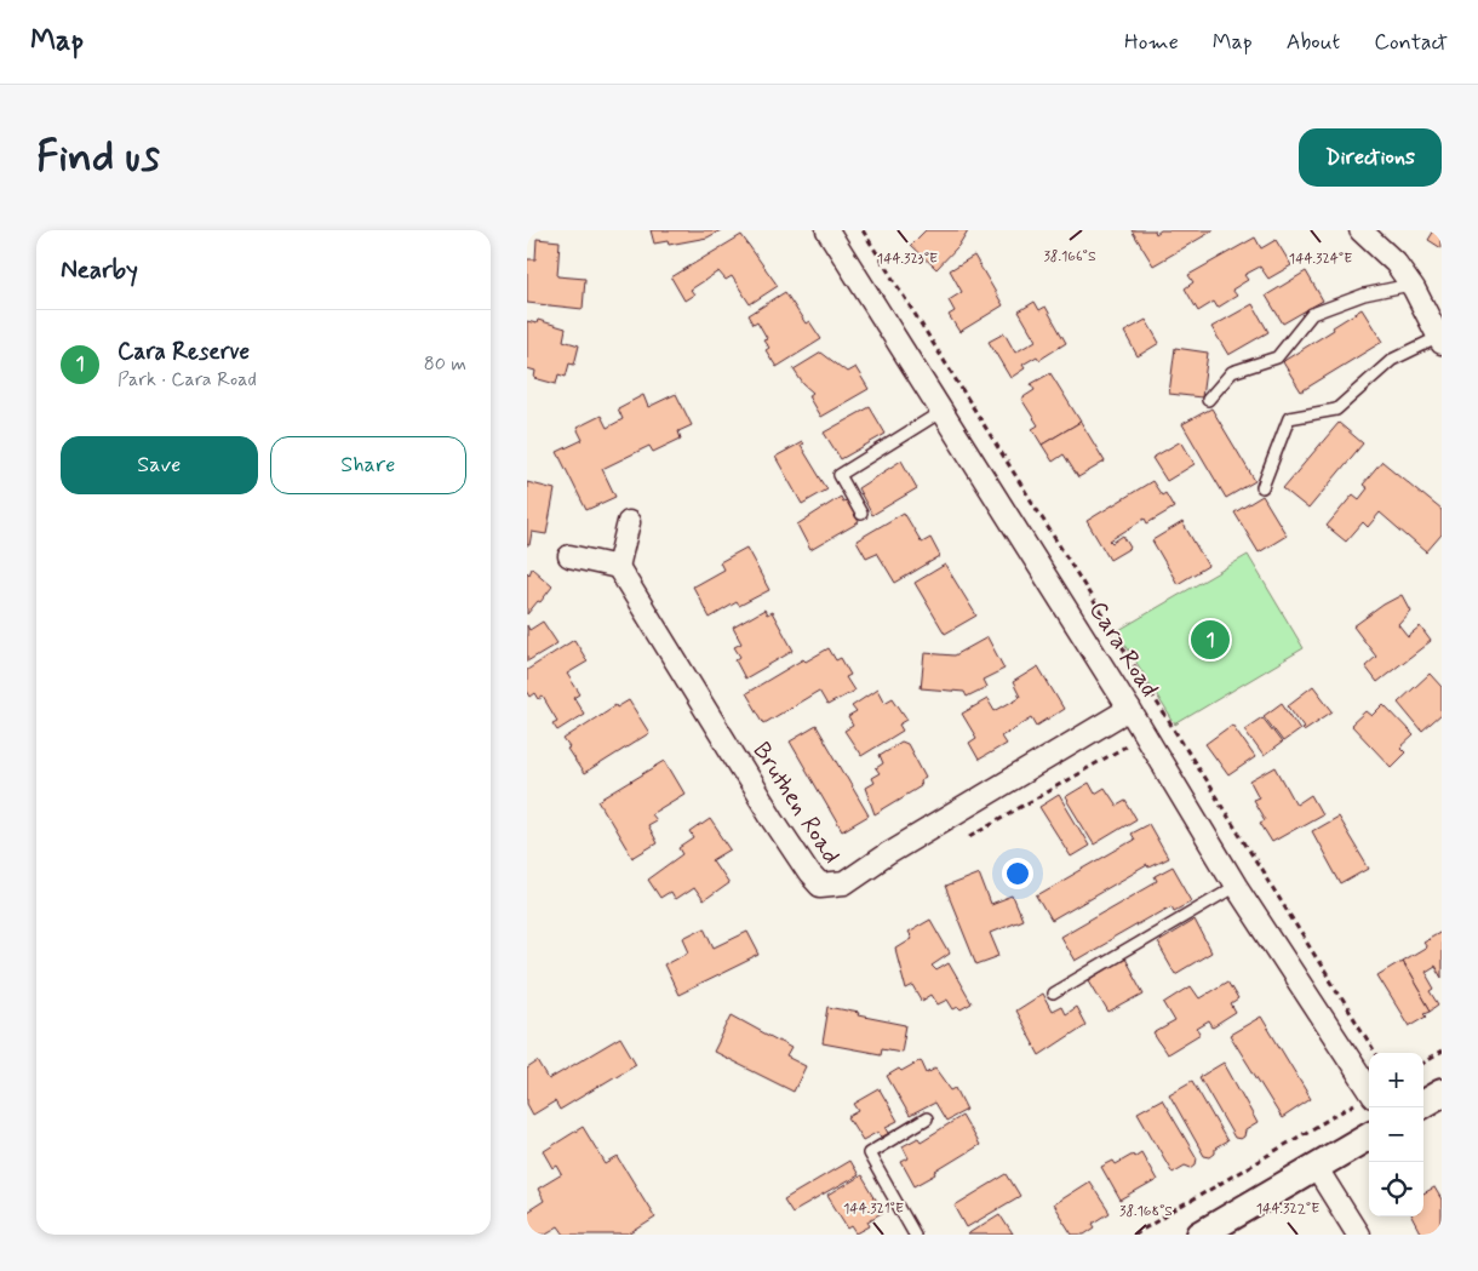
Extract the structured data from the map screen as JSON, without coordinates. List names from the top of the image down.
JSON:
{
  "streets": {
    "street": ["Cara Road", "Bruthen Road"]
  },
  "crossings": [
    ["Cara Road", "Bruthen Road"]
  ],
  "page": {
    "header": "Map",
    "nav": [
      "Home",
      "Map",
      "About",
      "Contact"
    ],
    "buttons": [
      "Directions",
      ["Save", "Share"]
    ],
    "title": "Find us",
    "heading": "Nearby",
    "list": [
      {
        "mark": "1",
        "name": "Cara Reserve",
        "note": "Park · Cara Road",
        "value": "80 m"
      }
    ],
    "pins": "1",
    "map_buttons": ["+", "−"]
  },
  "coordinates": [
    "38.166°S",
    "144.323°E",
    "144.324°E",
    "144.321°E",
    "144.322°E",
    "38.168°S"
  ]
}
